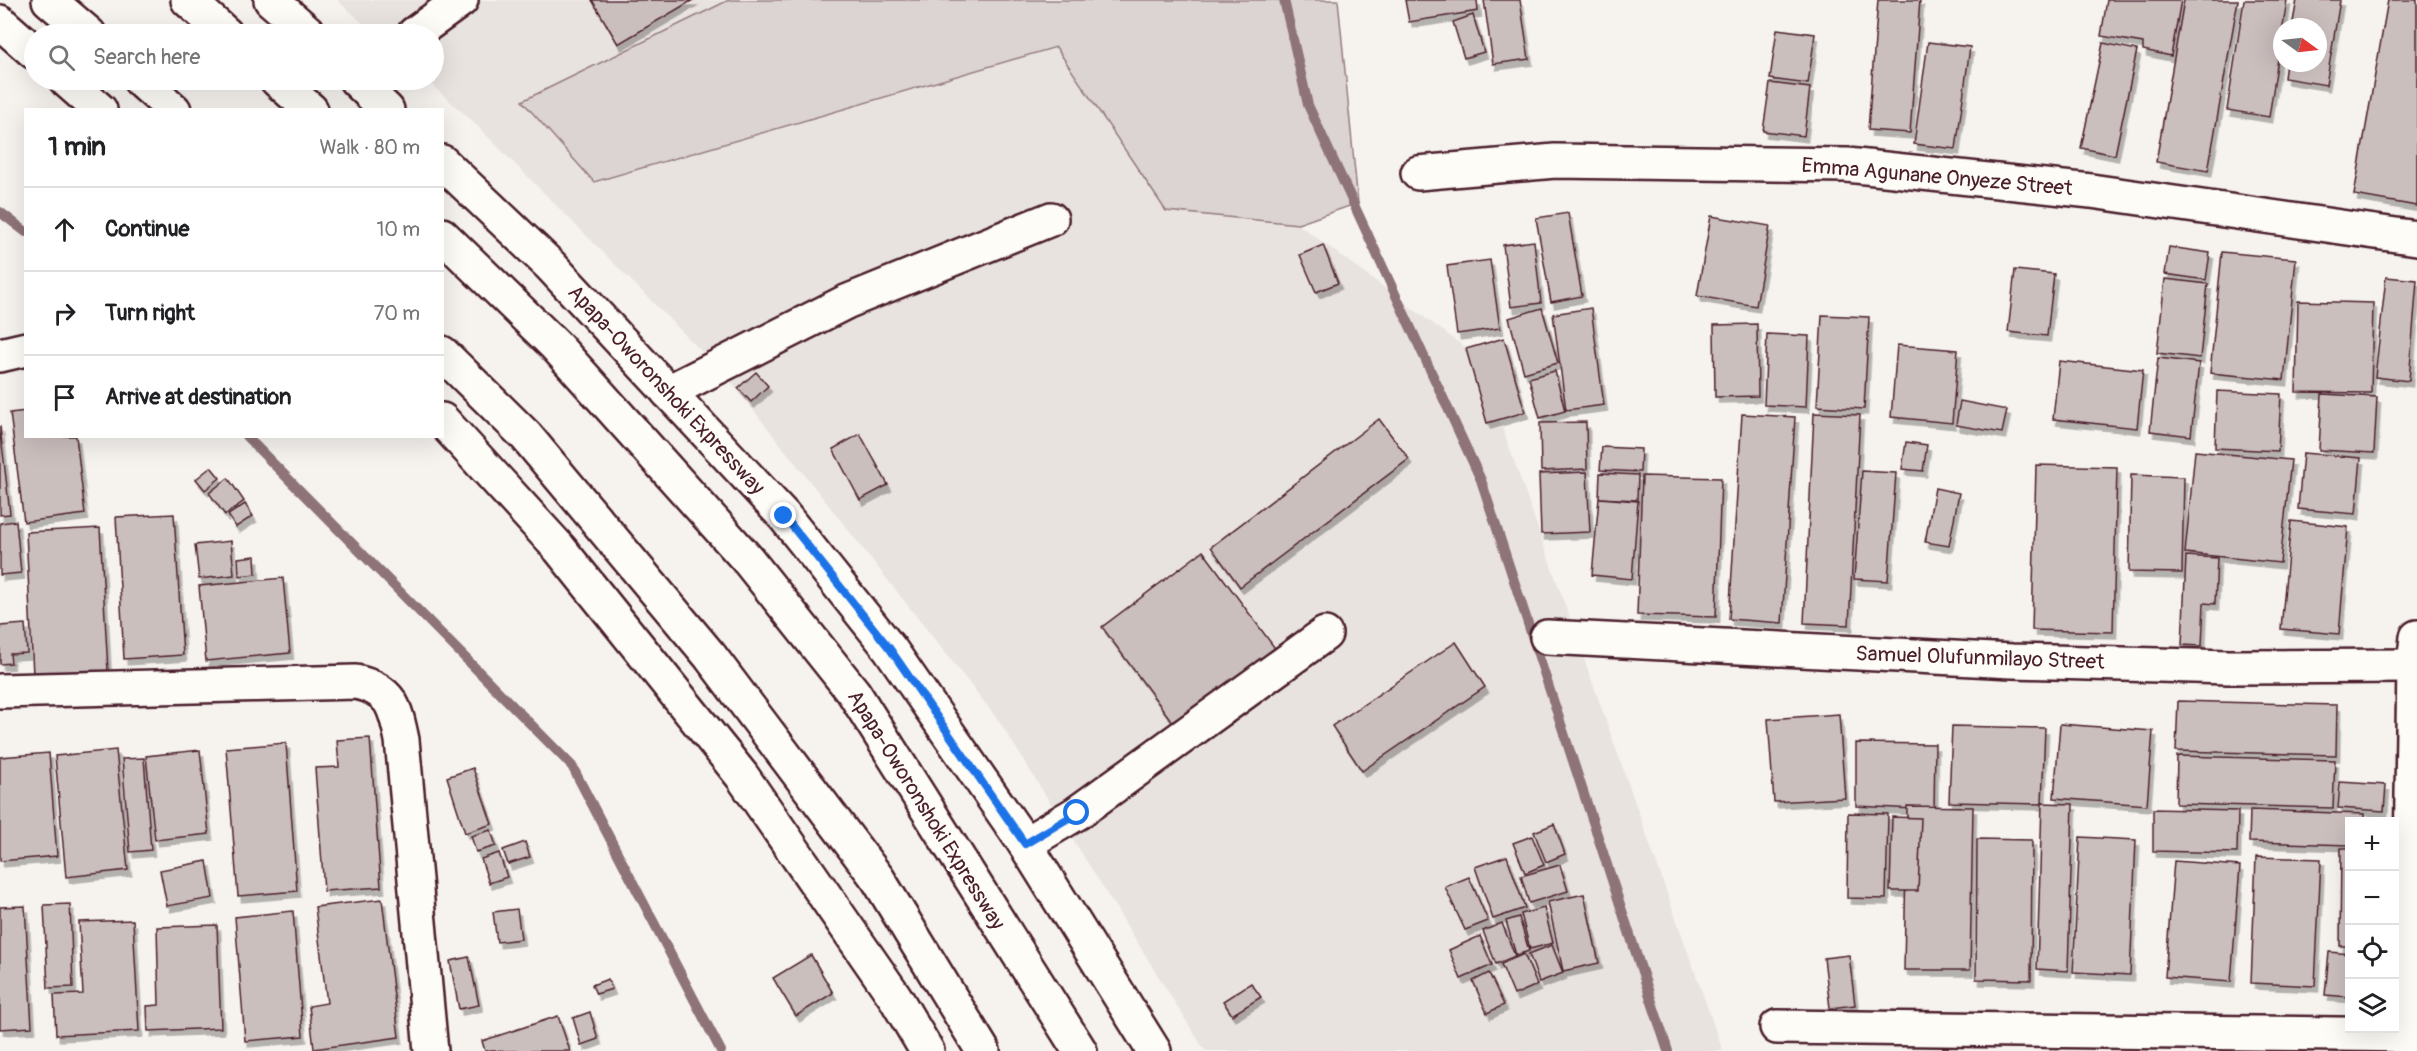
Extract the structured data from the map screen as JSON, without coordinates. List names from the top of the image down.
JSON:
{
  "streets": {
    "main road": ["Emma Agunane Onyeze Street", "Apapa-Oworonshoki Expressway", "Samuel Olufunmilayo Street"]
  },
  "north": "right",
  "page": {
    "search": "Search here",
    "heading": ["1 min", "Walk · 80 m"],
    "list": [
      ["Continue", "10 m"],
      ["Turn right", "70 m"],
      "Arrive at destination"
    ],
    "map_buttons": ["+", "−"]
  }
}
